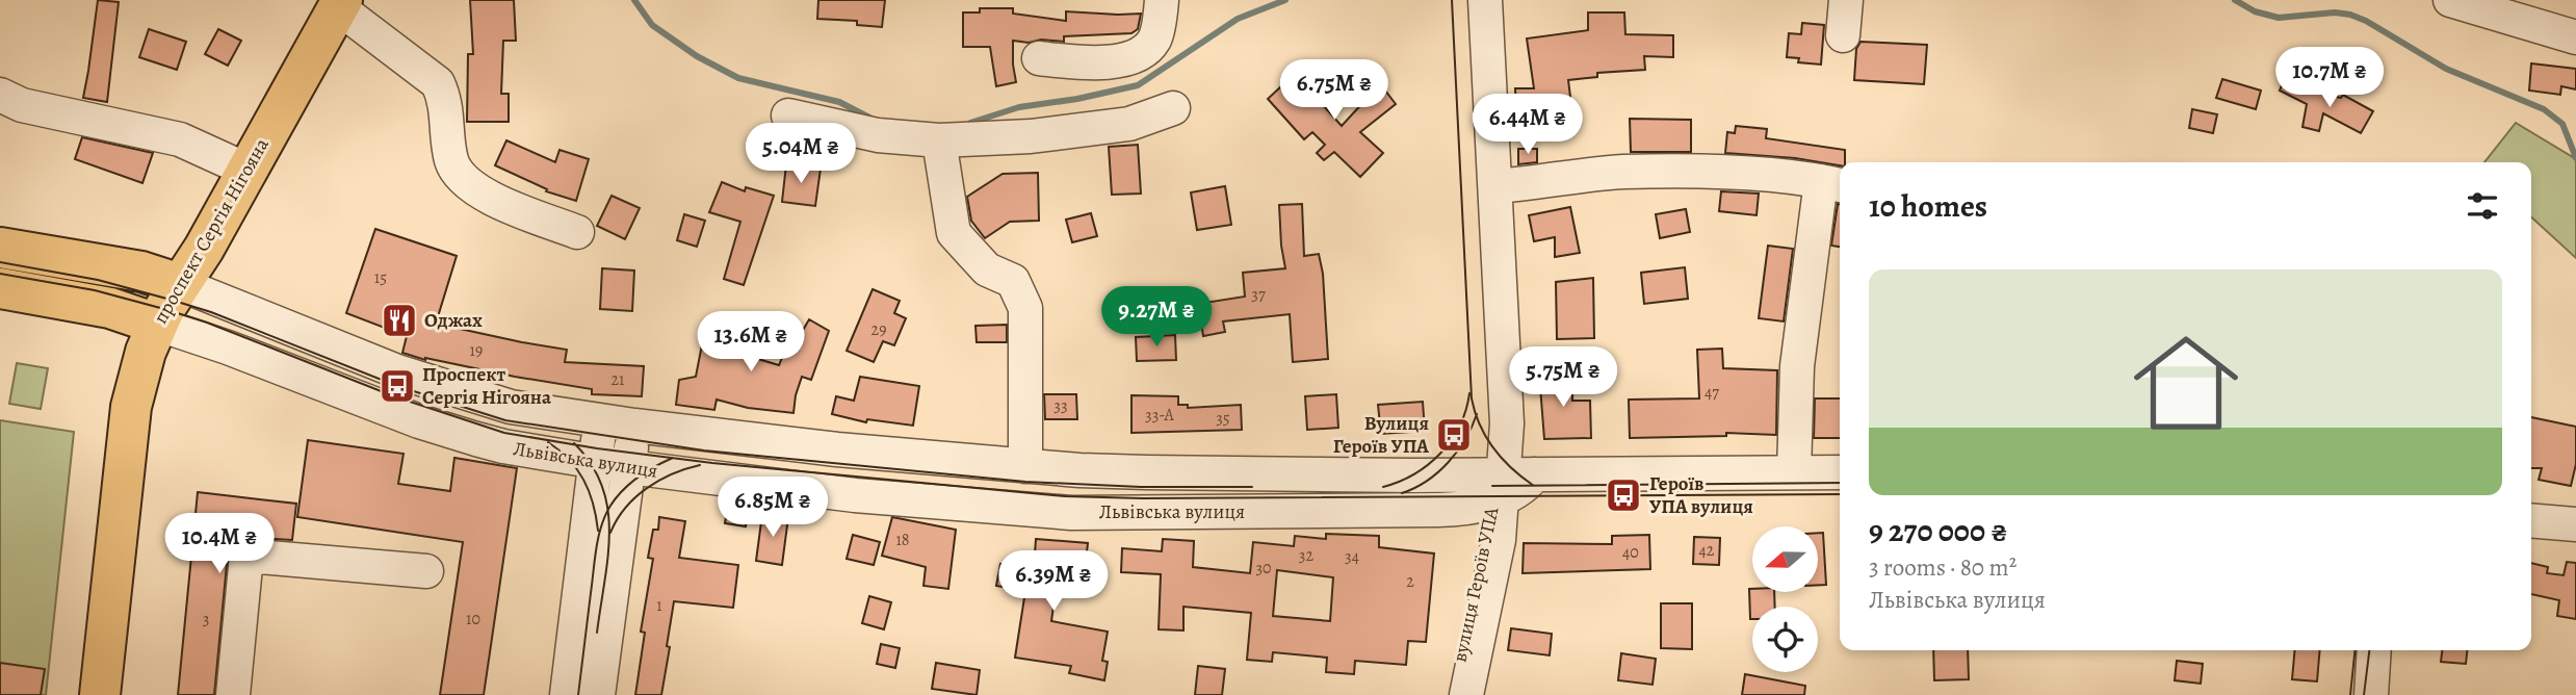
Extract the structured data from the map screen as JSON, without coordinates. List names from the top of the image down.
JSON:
{
  "streets": {
    "main road": ["проспект Сергія Нігояна", "Львівська вулиця"],
    "street": ["вулиця Героїв УПА"]
  },
  "crossings": [
    ["проспект Сергія Нігояна", "Львівська вулиця"],
    ["Львівська вулиця", "вулиця Героїв УПА"]
  ],
  "places": {
    "restaurant": ["Оджах"],
    "bus stop": ["Проспект Сергія Нігояна", "Вулиця Героїв УПА", "Героїв УПА вулиця"]
  },
  "house_numbers": [
    "15",
    "37",
    "29",
    "19",
    "21",
    "47",
    "33",
    "33-А",
    "35",
    "18",
    "42",
    "40",
    "32",
    "34",
    "30",
    "2",
    "1",
    "3",
    "10"
  ],
  "north": "left",
  "page": {
    "price": [
      "10.7M ₴",
      "6.75M ₴",
      "6.44M ₴",
      "5.04M ₴",
      "9.27M ₴",
      "13.6M ₴",
      "5.75M ₴",
      "6.85M ₴",
      "10.4M ₴",
      "6.39M ₴"
    ],
    "heading": "10 homes",
    "list": [
      {
        "name": "9 270 000 ₴",
        "note": "3 rooms · 80 m² · Львівська вулиця"
      }
    ]
  }
}
